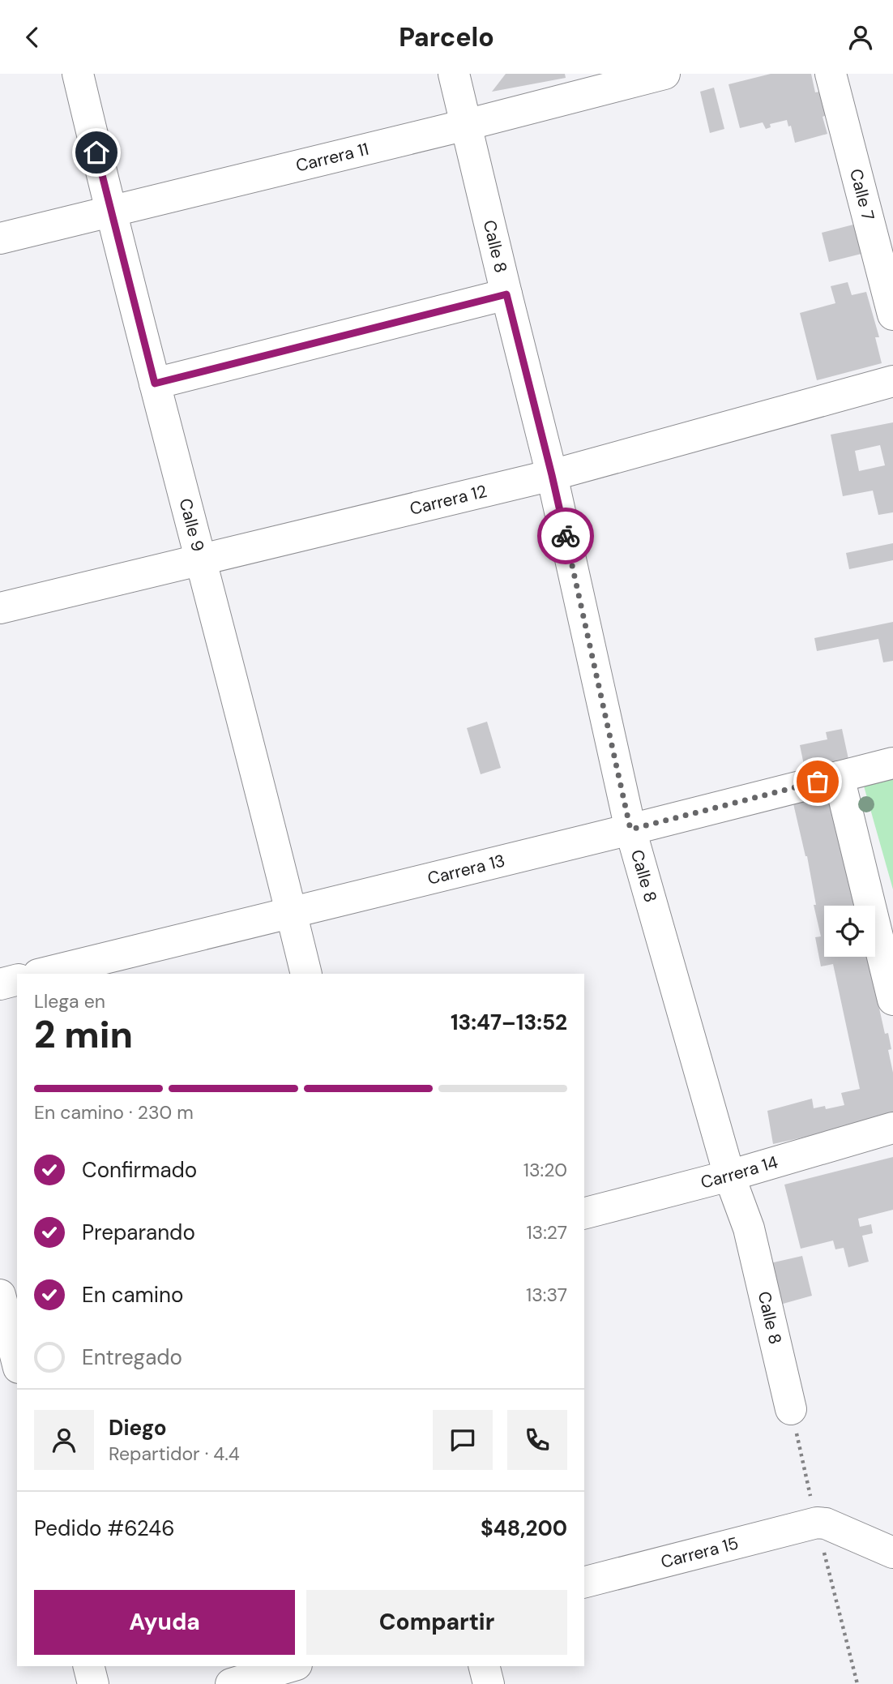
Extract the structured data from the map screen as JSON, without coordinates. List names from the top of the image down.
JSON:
{
  "streets": {
    "street": [
      "Carrera 11",
      "Calle 7",
      "Calle 8",
      "Carrera 12",
      "Calle 9",
      "Carrera 13",
      "Carrera 14",
      "Carrera 15"
    ]
  },
  "crossings": [
    ["Carrera 11", "Calle 8"],
    ["Carrera 11", "Calle 9"],
    ["Calle 8", "Carrera 12"],
    ["Calle 8", "Carrera 13"],
    ["Calle 8", "Carrera 14"],
    ["Carrera 12", "Calle 9"],
    ["Calle 9", "Carrera 13"]
  ],
  "page": {
    "header": "Parcelo",
    "heading": ["2 min", "Llega en", "13:47–13:52"],
    "panel": [
      "Diego",
      "Repartidor · 4.4",
      "Pedido #6246",
      "$48,200"
    ],
    "bar": "En camino · 230 m",
    "list": [
      ["Confirmado", "13:20"],
      ["Preparando", "13:27"],
      ["En camino", "13:37"],
      "Entregado"
    ],
    "buttons": ["Ayuda", "Compartir"]
  }
}
